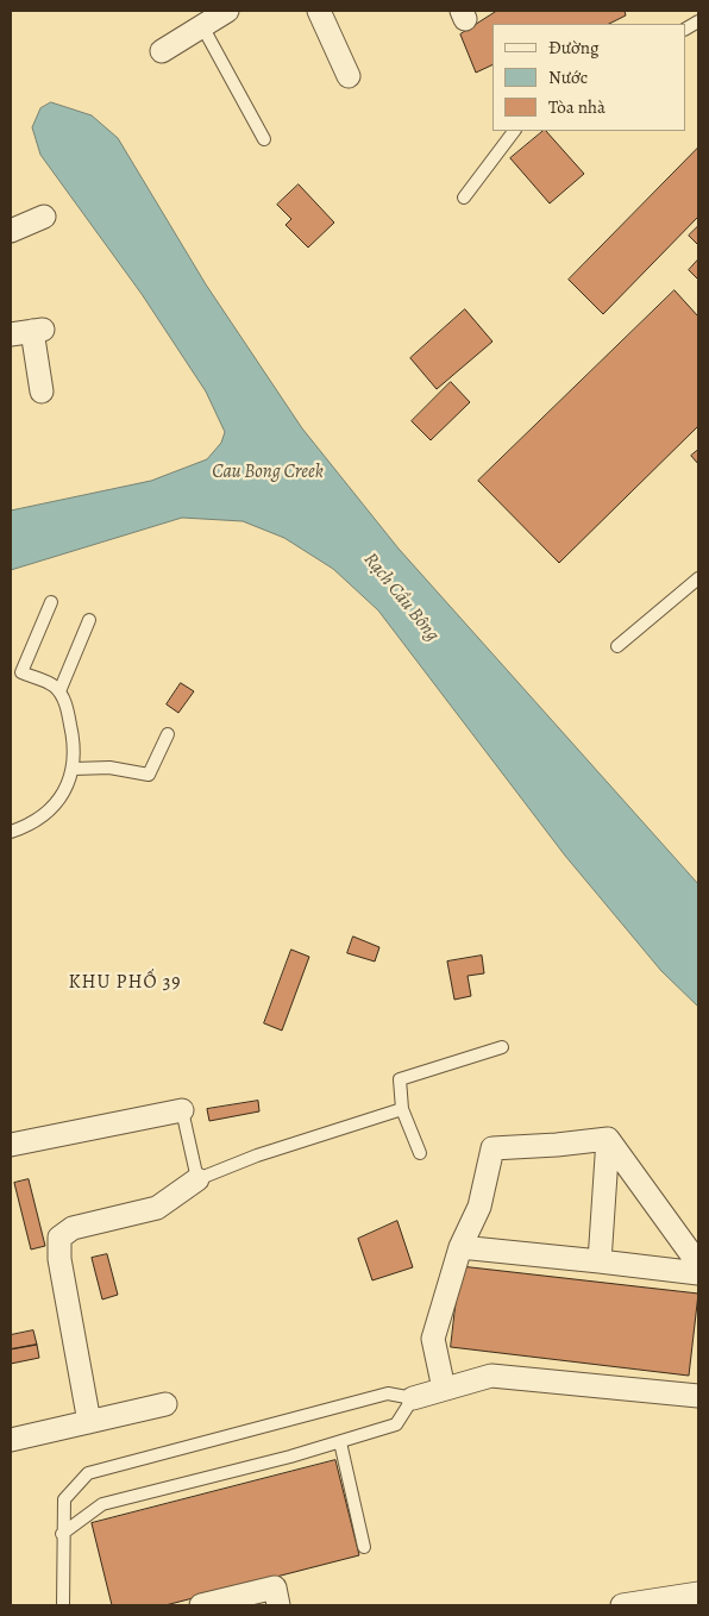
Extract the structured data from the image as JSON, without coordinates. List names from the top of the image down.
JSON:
{
  "districts": ["KHU PHỐ 39"],
  "water": ["Cau Bong Creek", "Rạch Cầu Bông"],
  "legend": ["Đường", "Nước", "Tòa nhà"]
}
